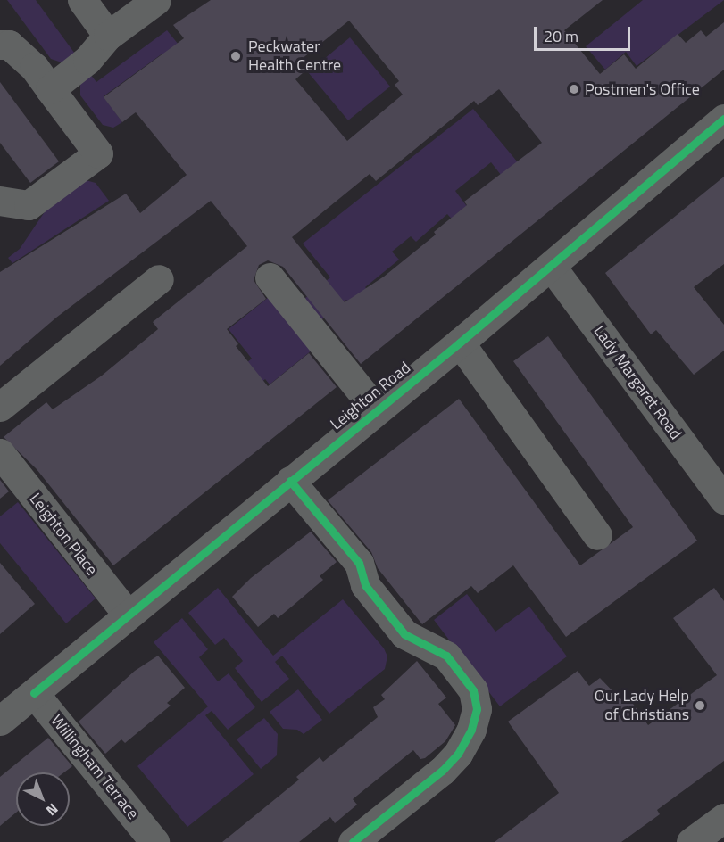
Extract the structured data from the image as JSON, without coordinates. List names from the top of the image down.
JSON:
{
  "streets": {
    "street": [
      "Lady Margaret Road",
      "Leighton Road",
      "Leighton Place",
      "Willingham Terrace"
    ]
  },
  "crossings": [
    ["Lady Margaret Road", "Leighton Road"],
    ["Leighton Road", "Leighton Place"],
    ["Leighton Road", "Willingham Terrace"]
  ],
  "places": ["Peckwater Health Centre", "Postmen's Office", "Our Lady Help of Christians"],
  "scale_bar": "20 m",
  "north": "bottom right"
}
